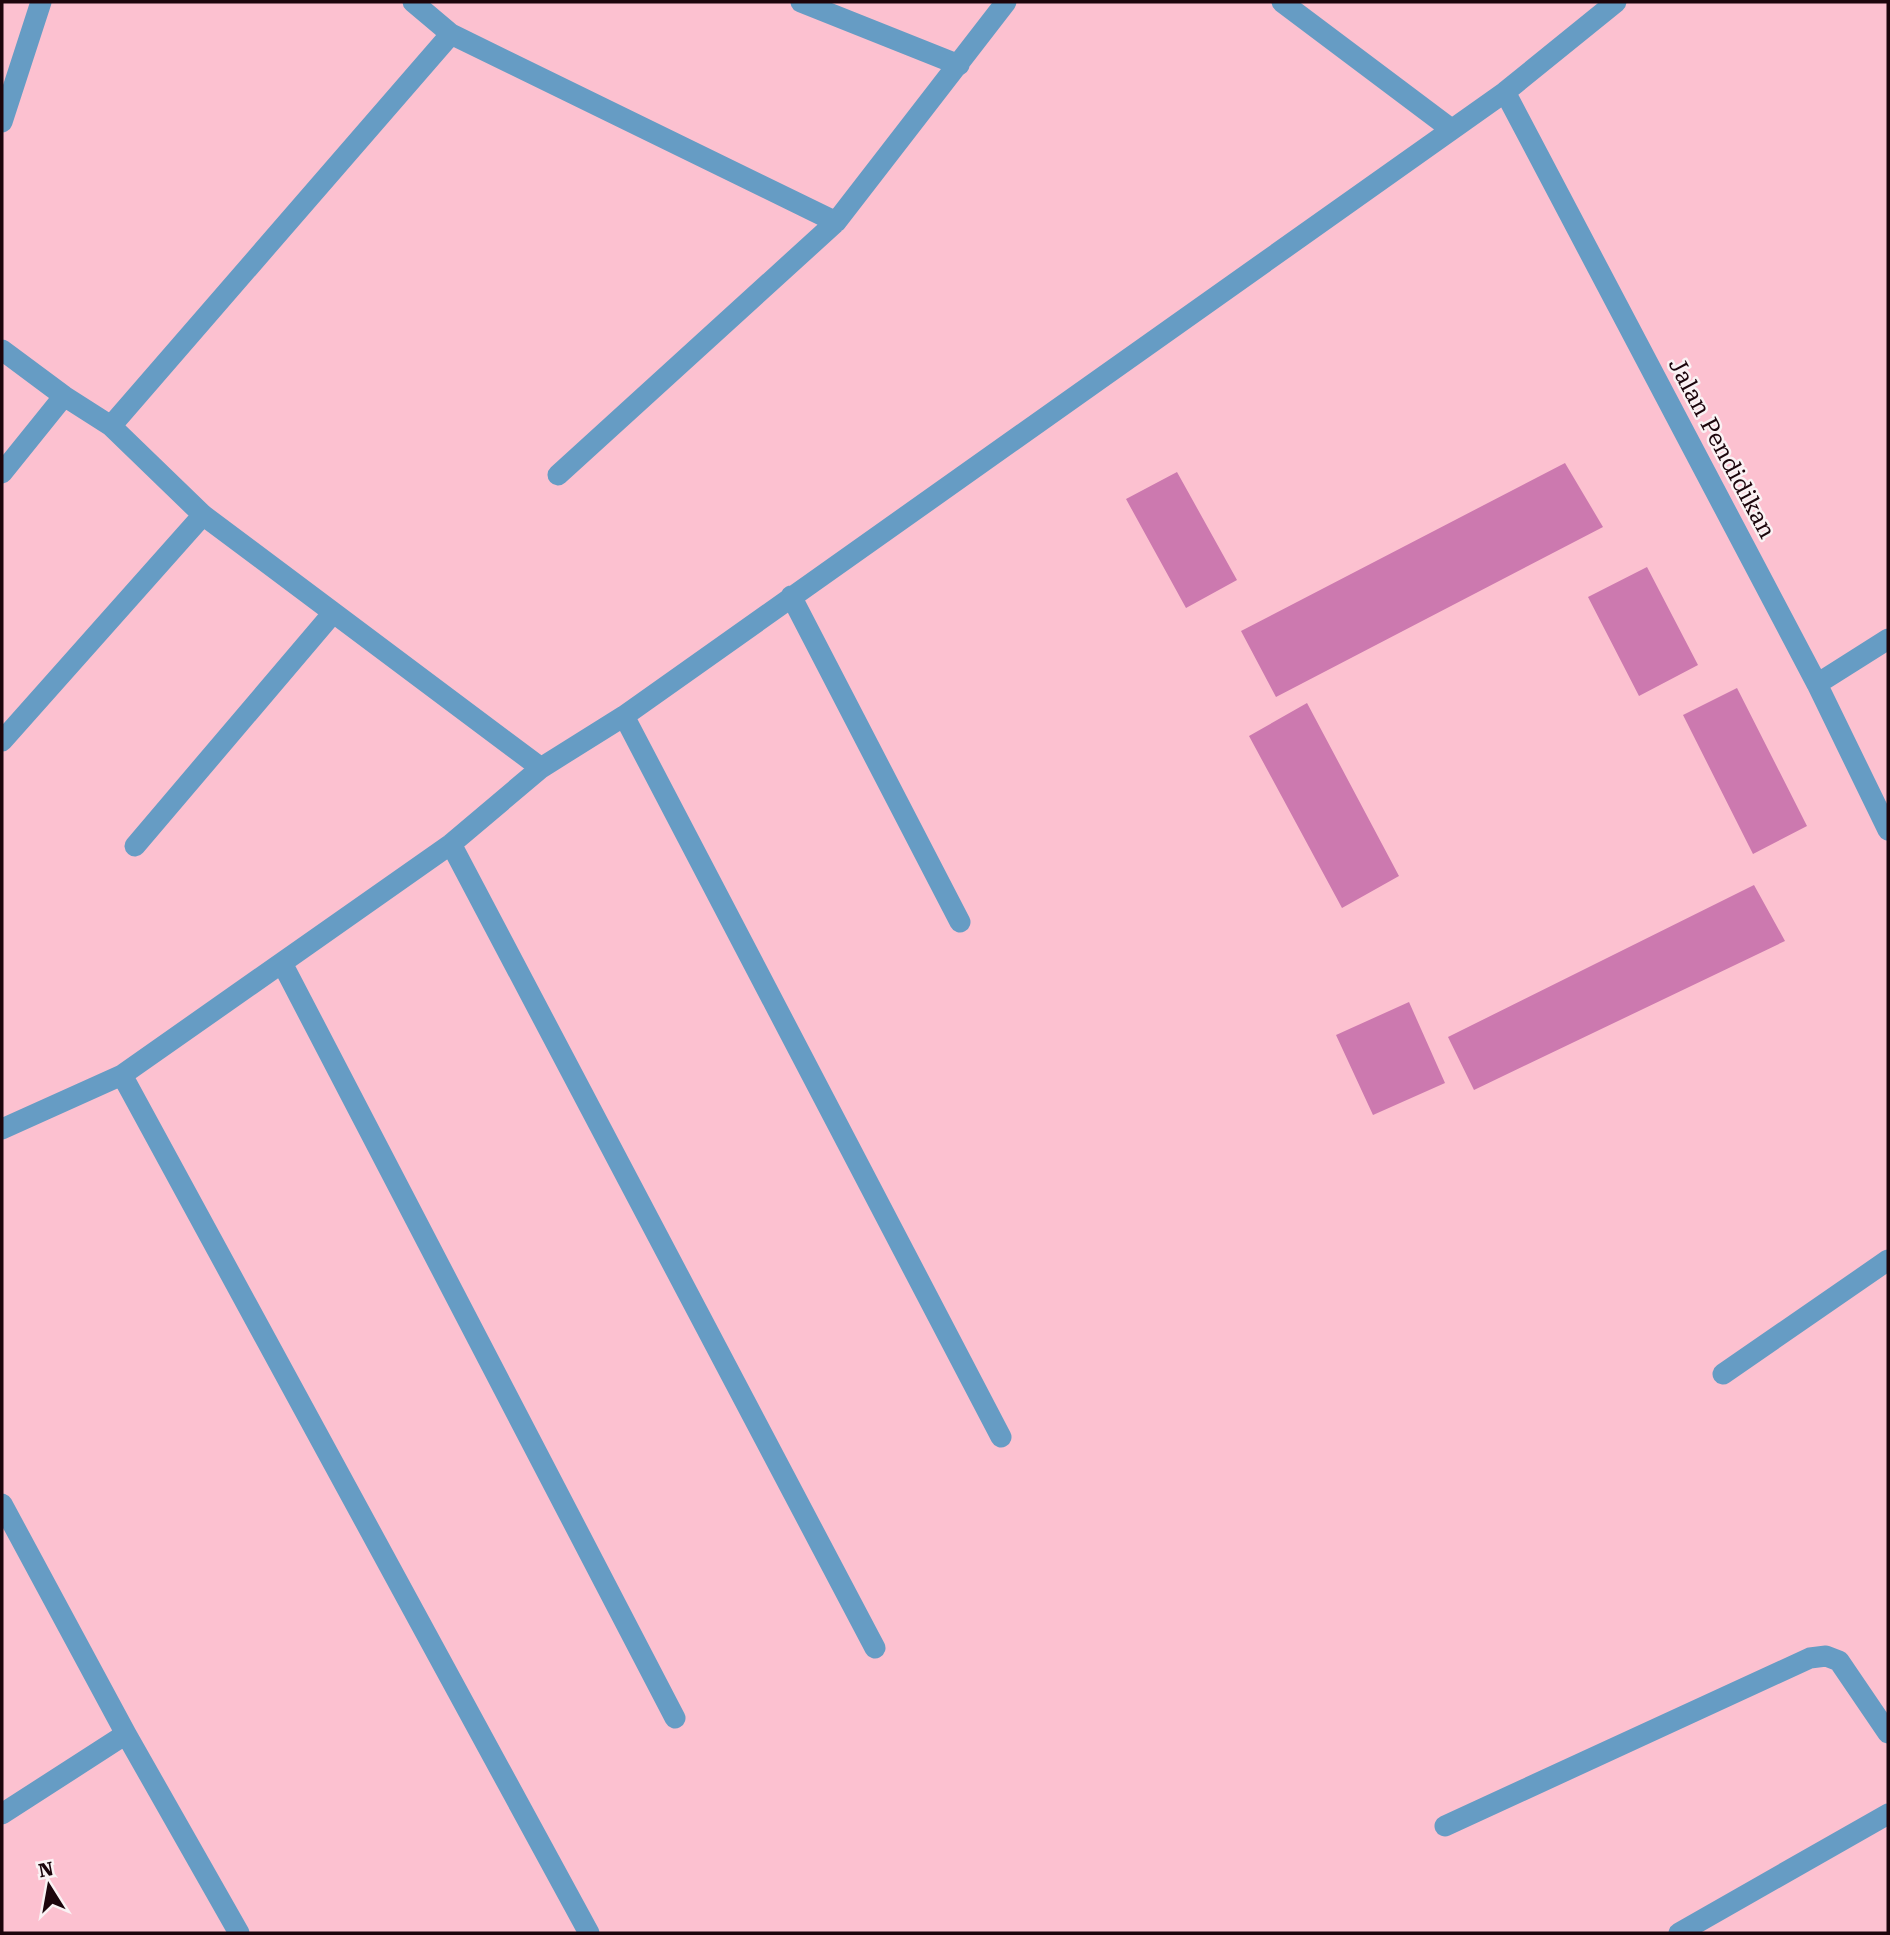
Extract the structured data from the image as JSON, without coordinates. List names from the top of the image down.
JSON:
{
  "streets": {
    "street": ["Jalan Pendidikan"]
  },
  "north": "top"
}
